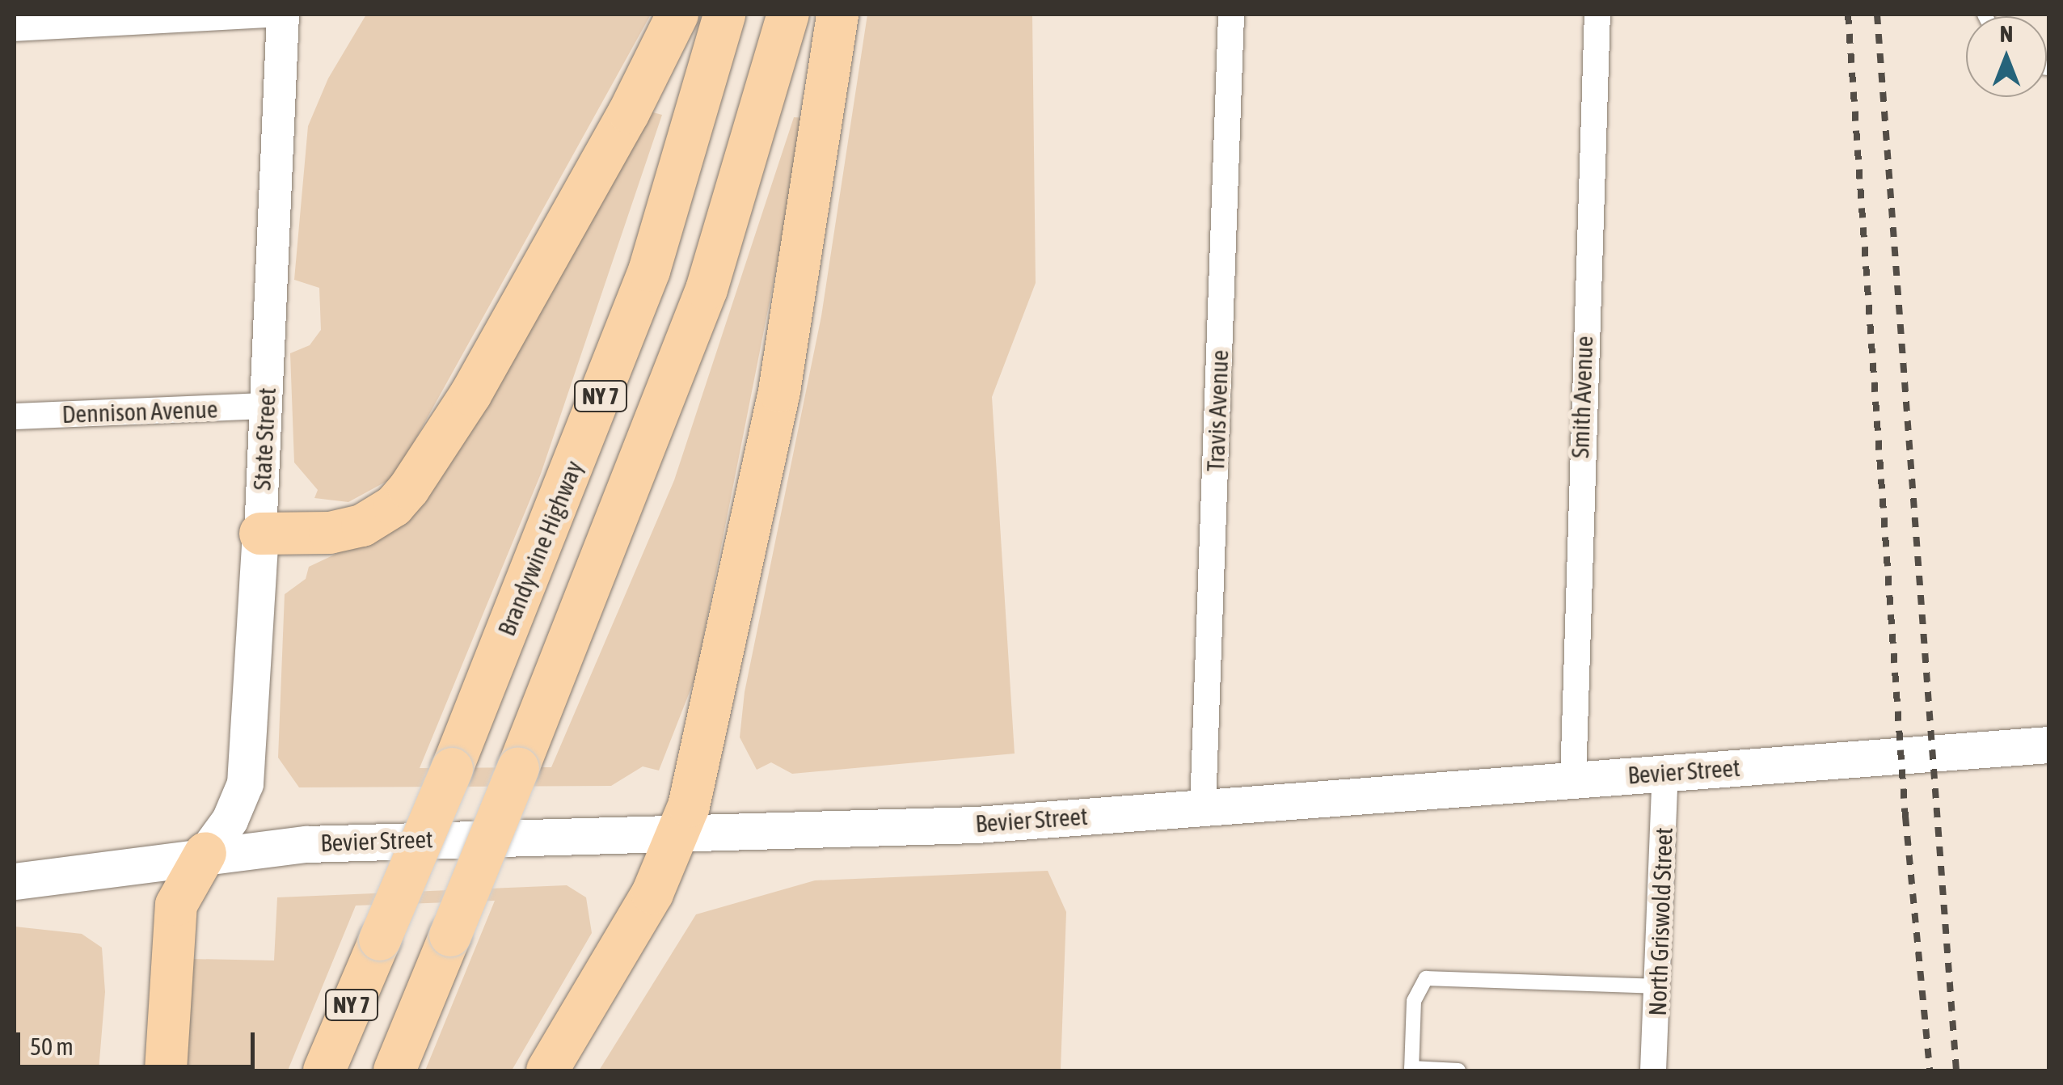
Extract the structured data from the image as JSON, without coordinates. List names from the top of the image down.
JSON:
{
  "streets": {
    "main road": [
      "NY 7",
      "State Street",
      "Brandywine Highway",
      "Bevier Street"
    ],
    "street": [
      "Smith Avenue",
      "Travis Avenue",
      "Dennison Avenue",
      "North Griswold Street"
    ]
  },
  "crossings": [
    ["Smith Avenue", "Bevier Street"],
    ["Travis Avenue", "Bevier Street"],
    ["Dennison Avenue", "State Street"],
    ["State Street", "Bevier Street"],
    ["Bevier Street", "North Griswold Street"]
  ],
  "scale_bar": "50 m",
  "north": "top"
}
